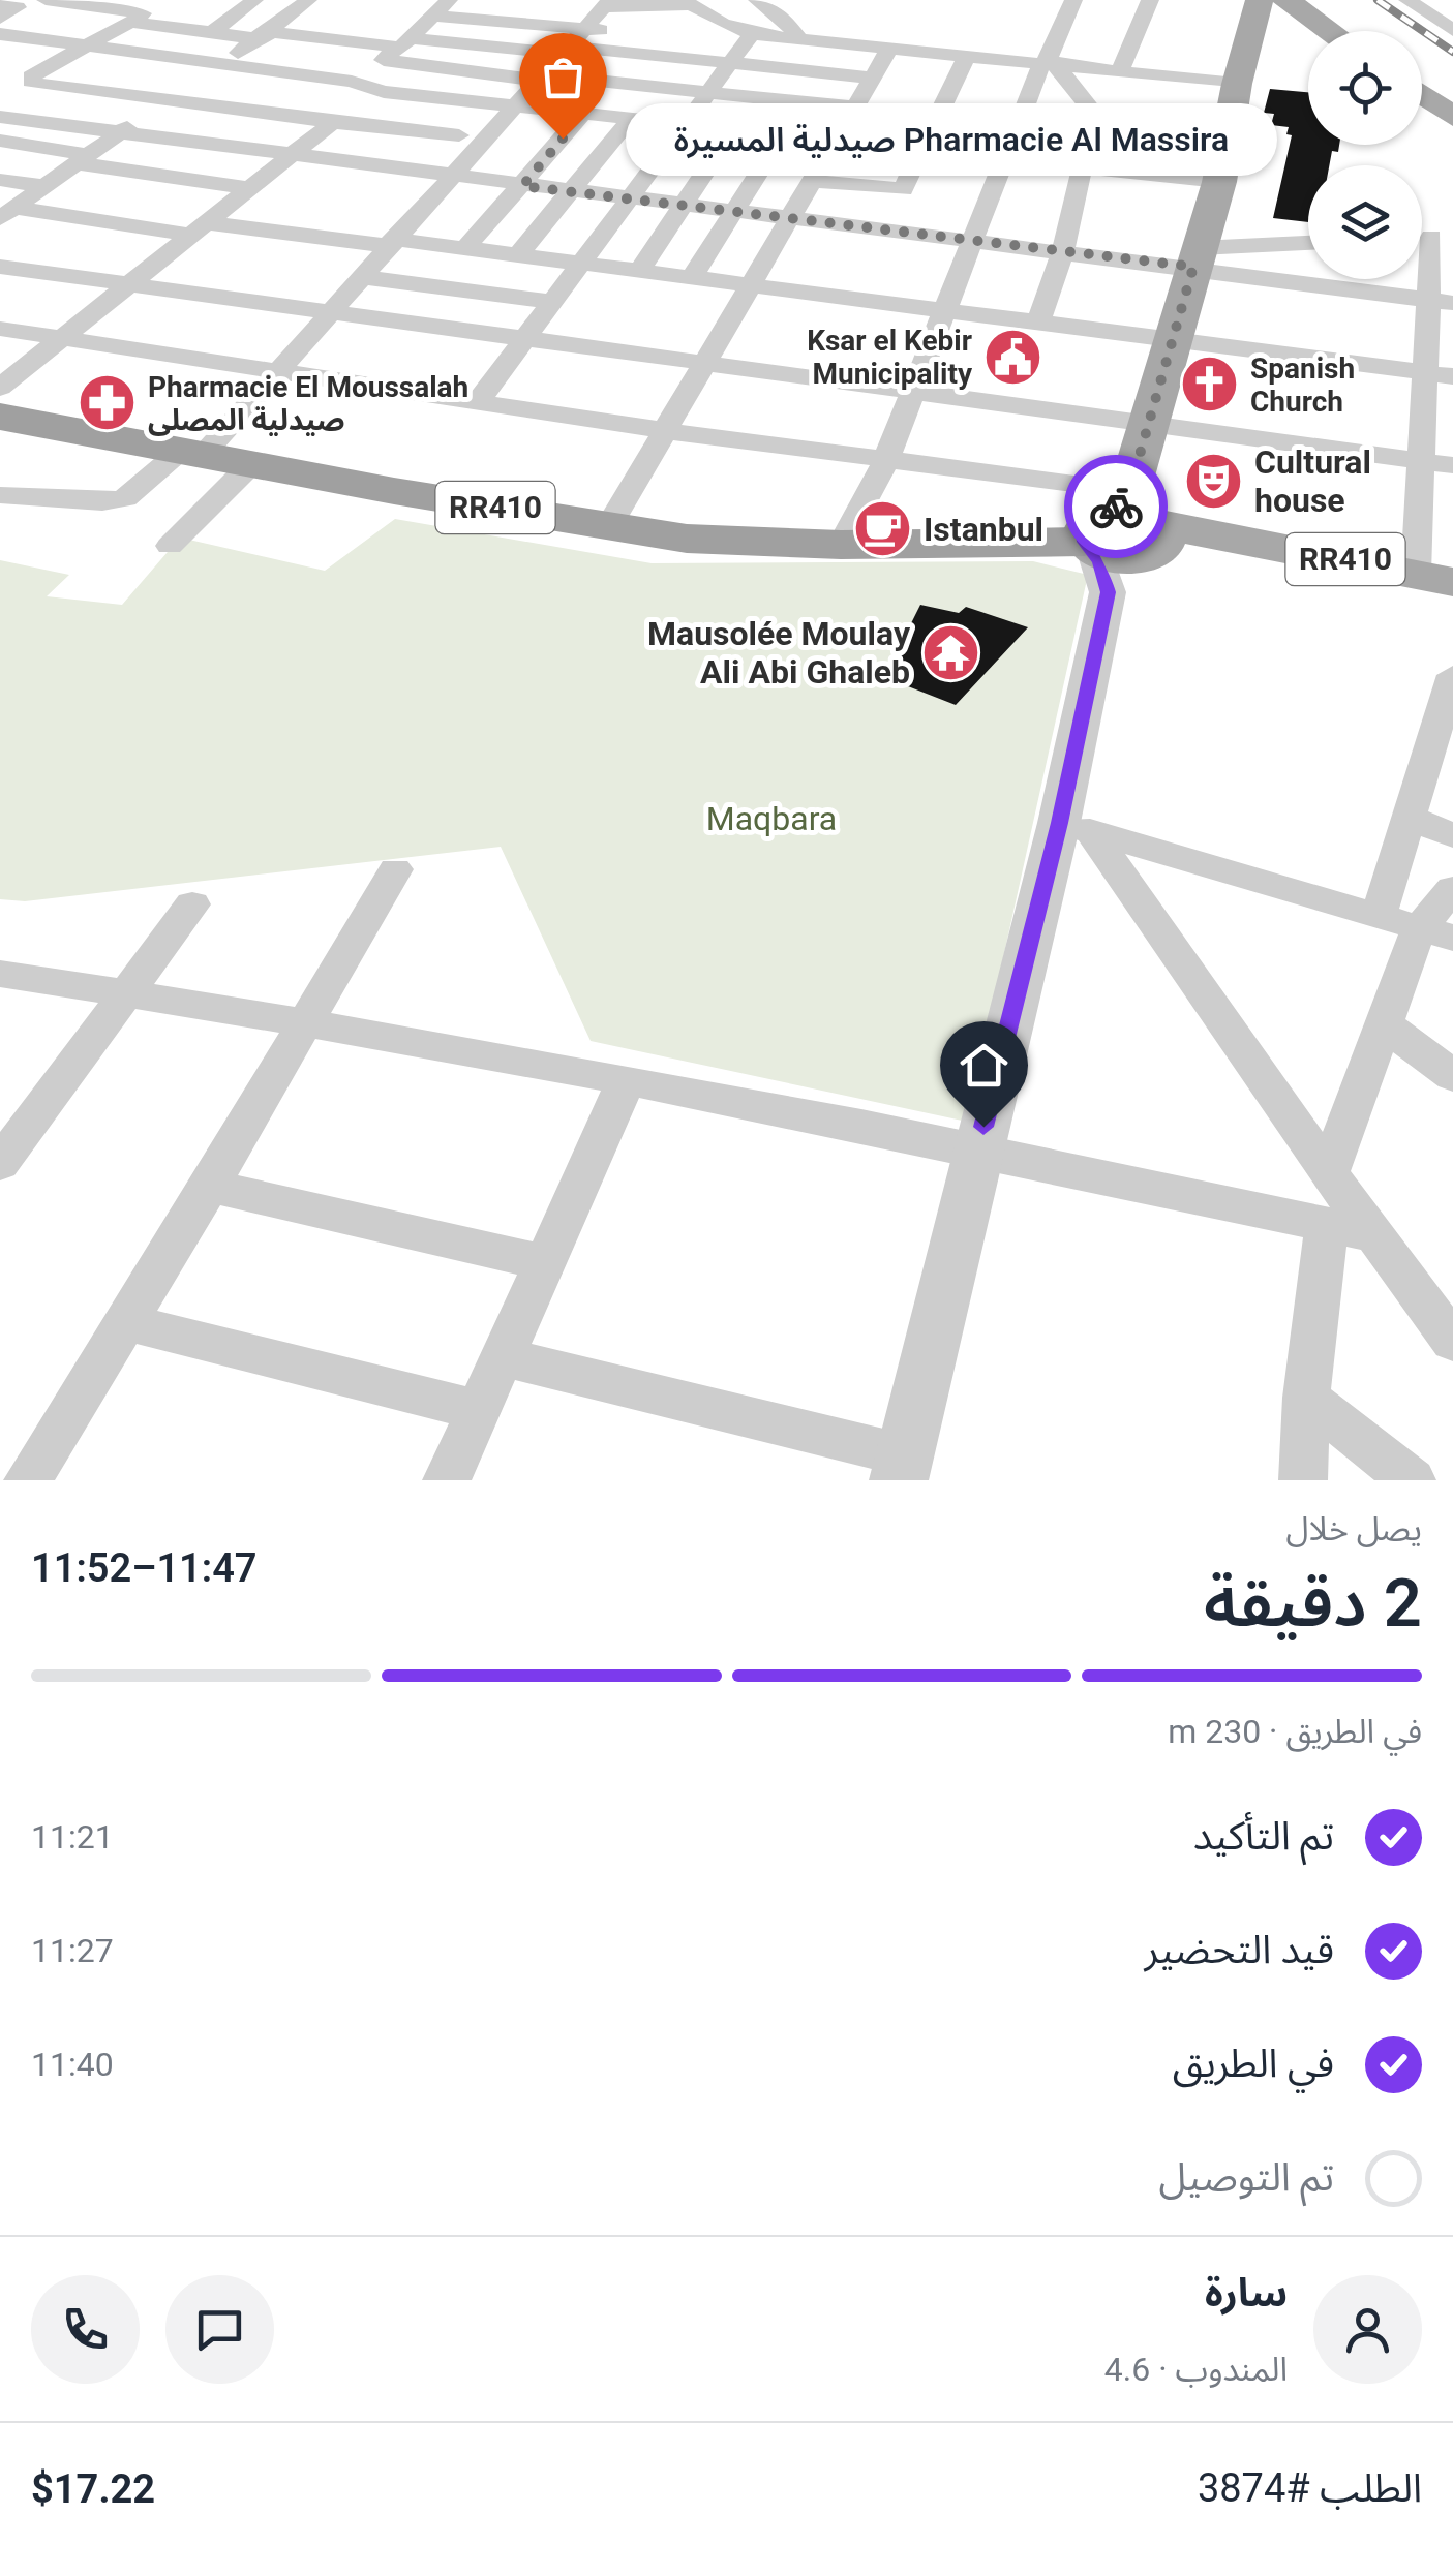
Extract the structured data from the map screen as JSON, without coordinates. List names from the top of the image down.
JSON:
{
  "streets": {
    "highway": ["RR410"]
  },
  "parks": ["Maqbara"],
  "places": {
    "other": ["Pharmacie Al Massira صيدلية المسيرة"],
    "public building": ["Ksar el Kebir Municipality"],
    "church": ["Spanish Church"],
    "pharmacy": ["Pharmacie El Moussalah صيدلية المصلى"],
    "theatre": ["Cultural house"],
    "cafe": ["Istanbul"],
    "temple": ["Mausolée Moulay Ali Abi Ghaleb"]
  },
  "page": {
    "bubble": "Pharmacie Al Massira صيدلية المسيرة",
    "heading": ["2 دقيقة", "يصل خلال", "11:47–11:52"],
    "panel": [
      "سارة",
      "المندوب · 4.6",
      "الطلب #3874",
      "$17.22"
    ],
    "bar": "في الطريق · 230 m",
    "list": [
      ["تم التأكيد", "11:21"],
      ["قيد التحضير", "11:27"],
      ["في الطريق", "11:40"],
      "تم التوصيل"
    ]
  }
}
